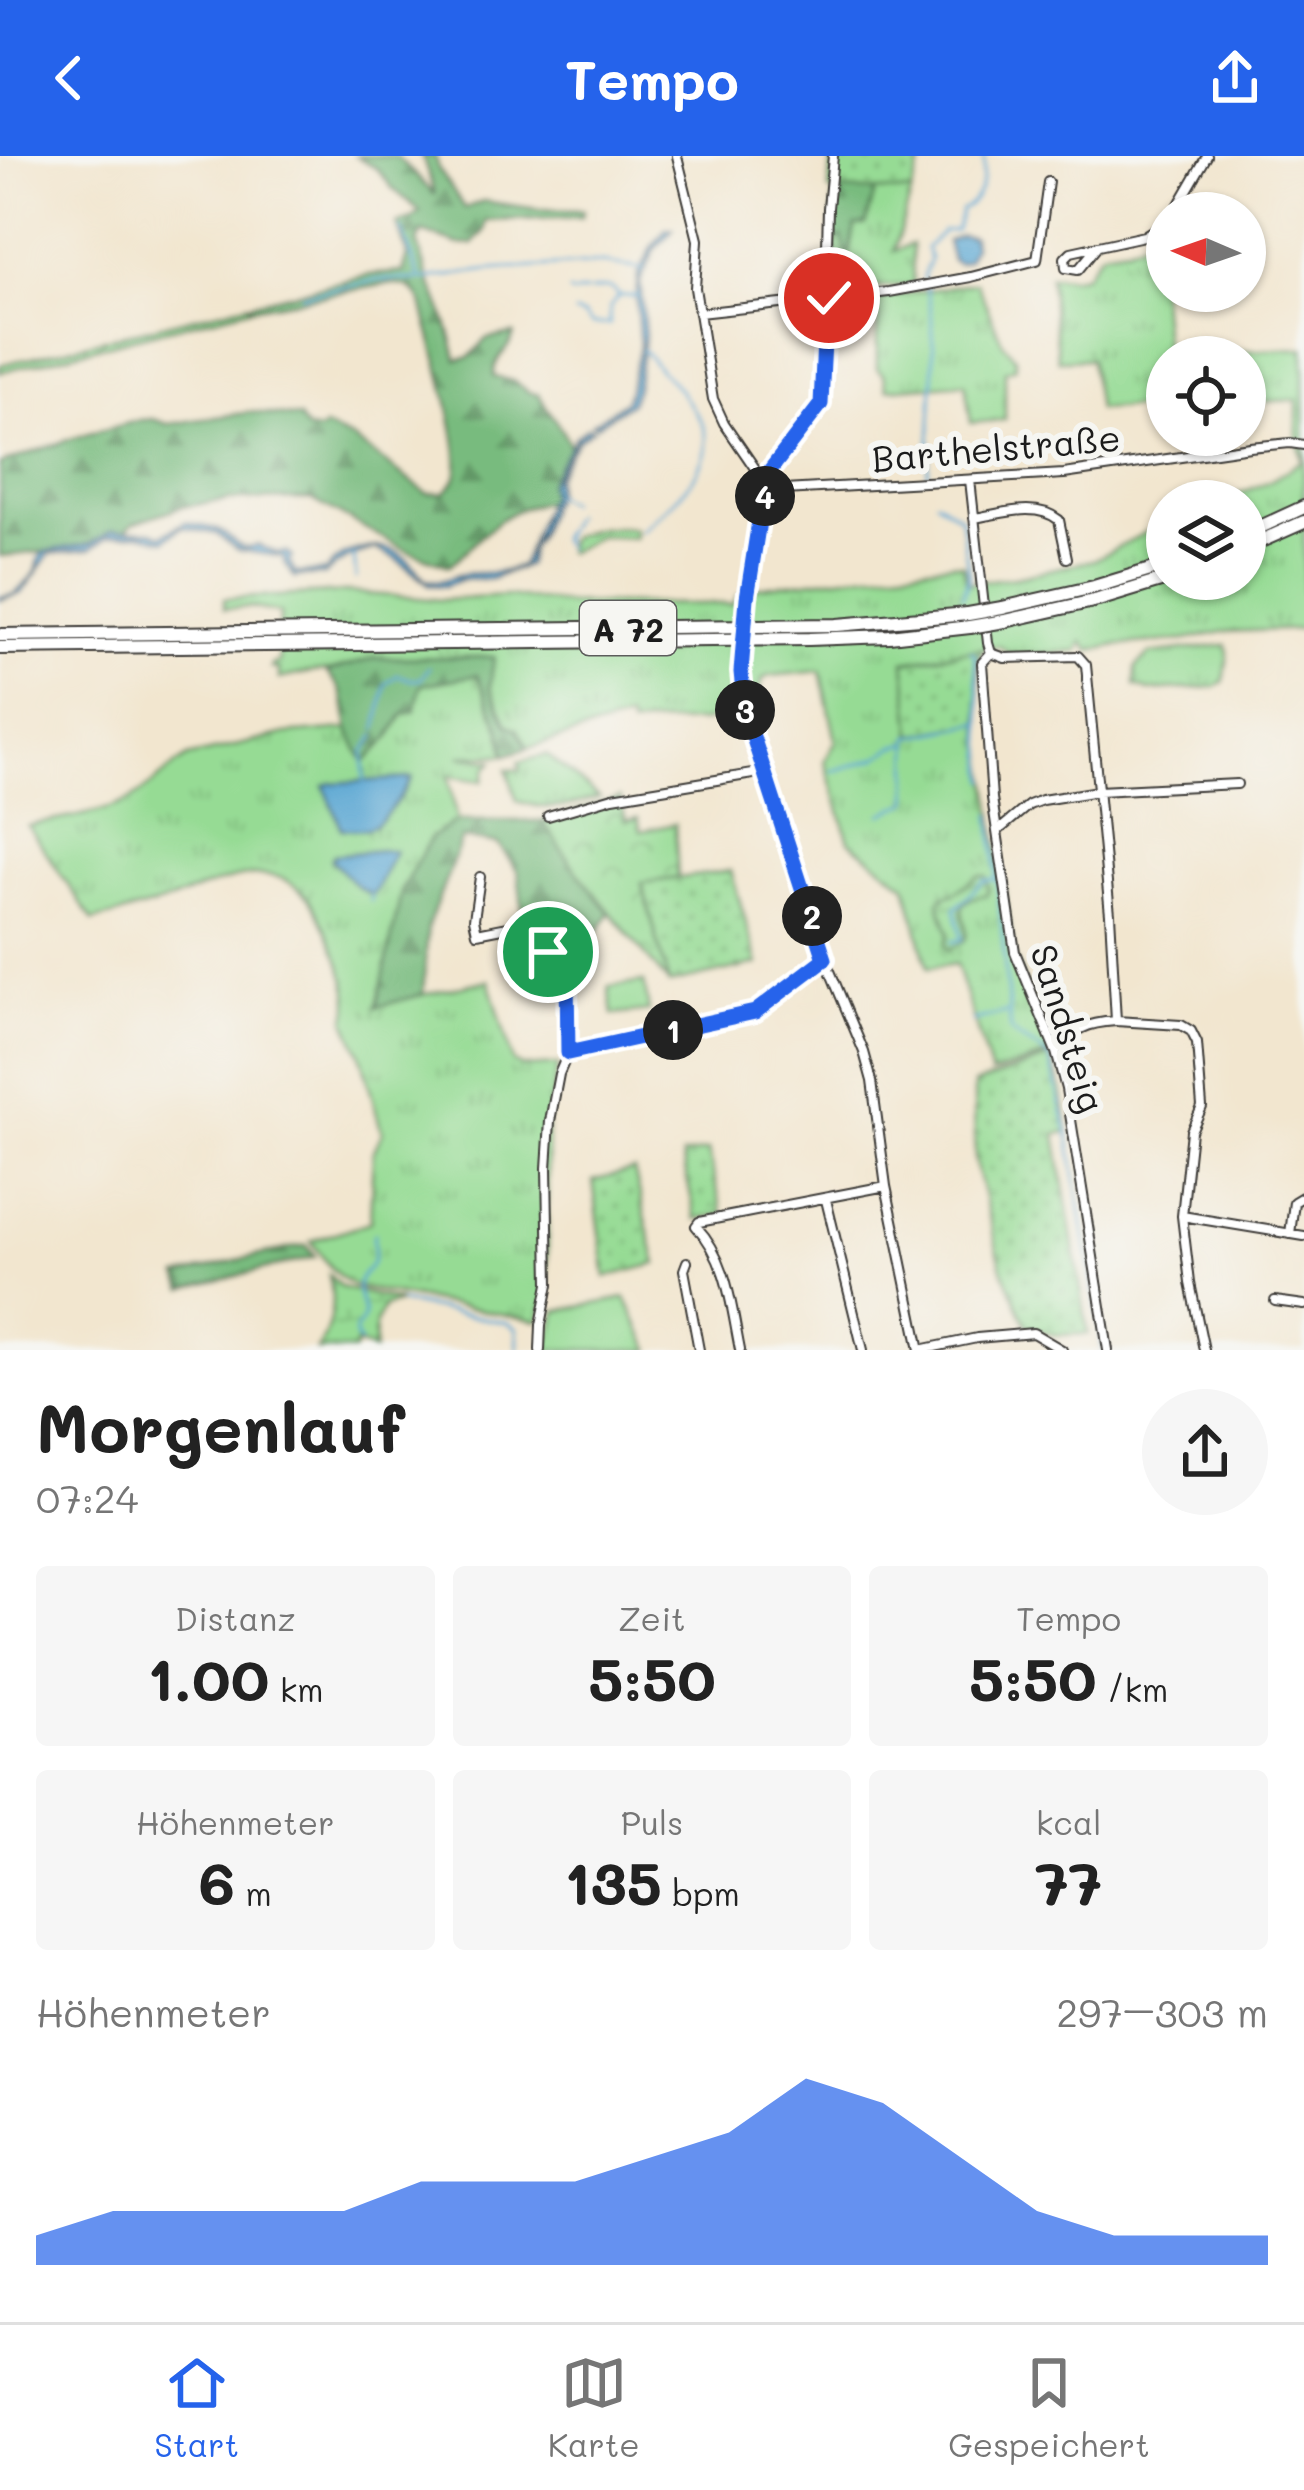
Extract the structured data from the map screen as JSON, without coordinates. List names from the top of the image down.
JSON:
{
  "streets": {
    "highway": ["A 72"],
    "street": ["Barthelstraße", "Sandsteig"]
  },
  "crossings": [
    ["Barthelstraße", "Sandsteig"]
  ],
  "north": "left",
  "page": {
    "header": "Tempo",
    "pins": [
      "4",
      "3",
      "2",
      "1"
    ],
    "heading": ["Morgenlauf", "07:24"],
    "stats": [
      ["Distanz", "1.00 km"],
      ["Zeit", "5:50"],
      ["Tempo", "5:50 /km"],
      ["Höhenmeter", "6 m"],
      ["Puls", "135 bpm"],
      ["kcal", "77"]
    ],
    "chart": ["Höhenmeter", "297–303 m"],
    "tabs": ["Start", "Karte", "Gespeichert"]
  }
}
